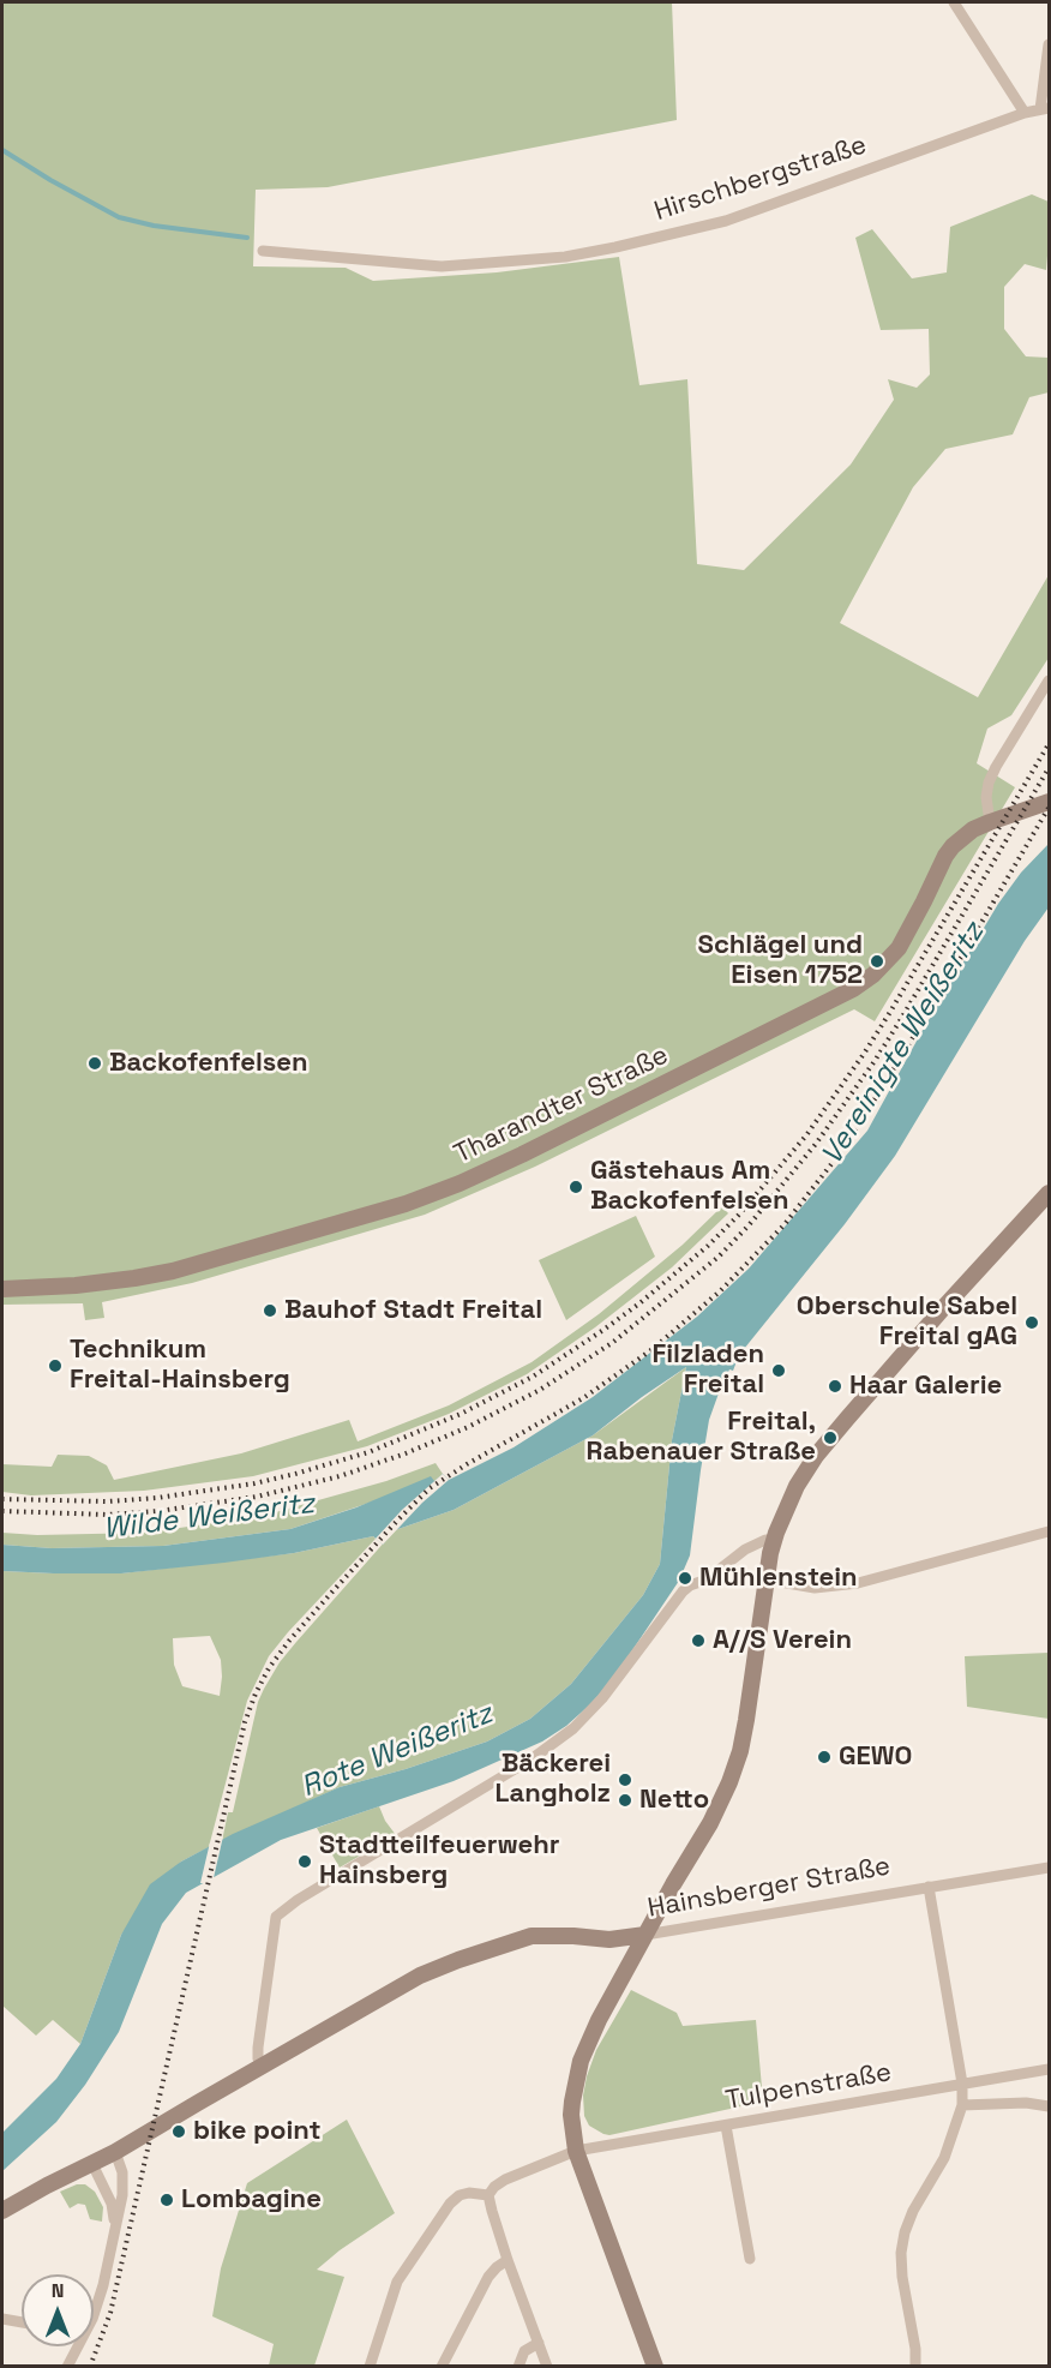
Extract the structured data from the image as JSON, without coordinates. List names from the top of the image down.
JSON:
{
  "streets": {
    "main road": ["Tharandter Straße", "Hainsberger Straße"],
    "street": ["Hirschbergstraße", "Tulpenstraße"]
  },
  "water": ["Vereinigte Weißeritz", "Wilde Weißeritz", "Rote Weißeritz"],
  "places": [
    "Schlägel und Eisen 1752",
    "Backofenfelsen",
    "Gästehaus Am Backofenfelsen",
    "Bauhof Stadt Freital",
    "Oberschule Sabel Freital gAG",
    "Technikum Freital-Hainsberg",
    "Filzladen Freital",
    "Haar Galerie",
    "Freital, Rabenauer Straße",
    "Mühlenstein",
    "A//S Verein",
    "GEWO",
    "Bäckerei Langholz",
    "Netto",
    "Stadtteilfeuerwehr Hainsberg",
    "bike point",
    "Lombagine"
  ],
  "north": "top"
}
